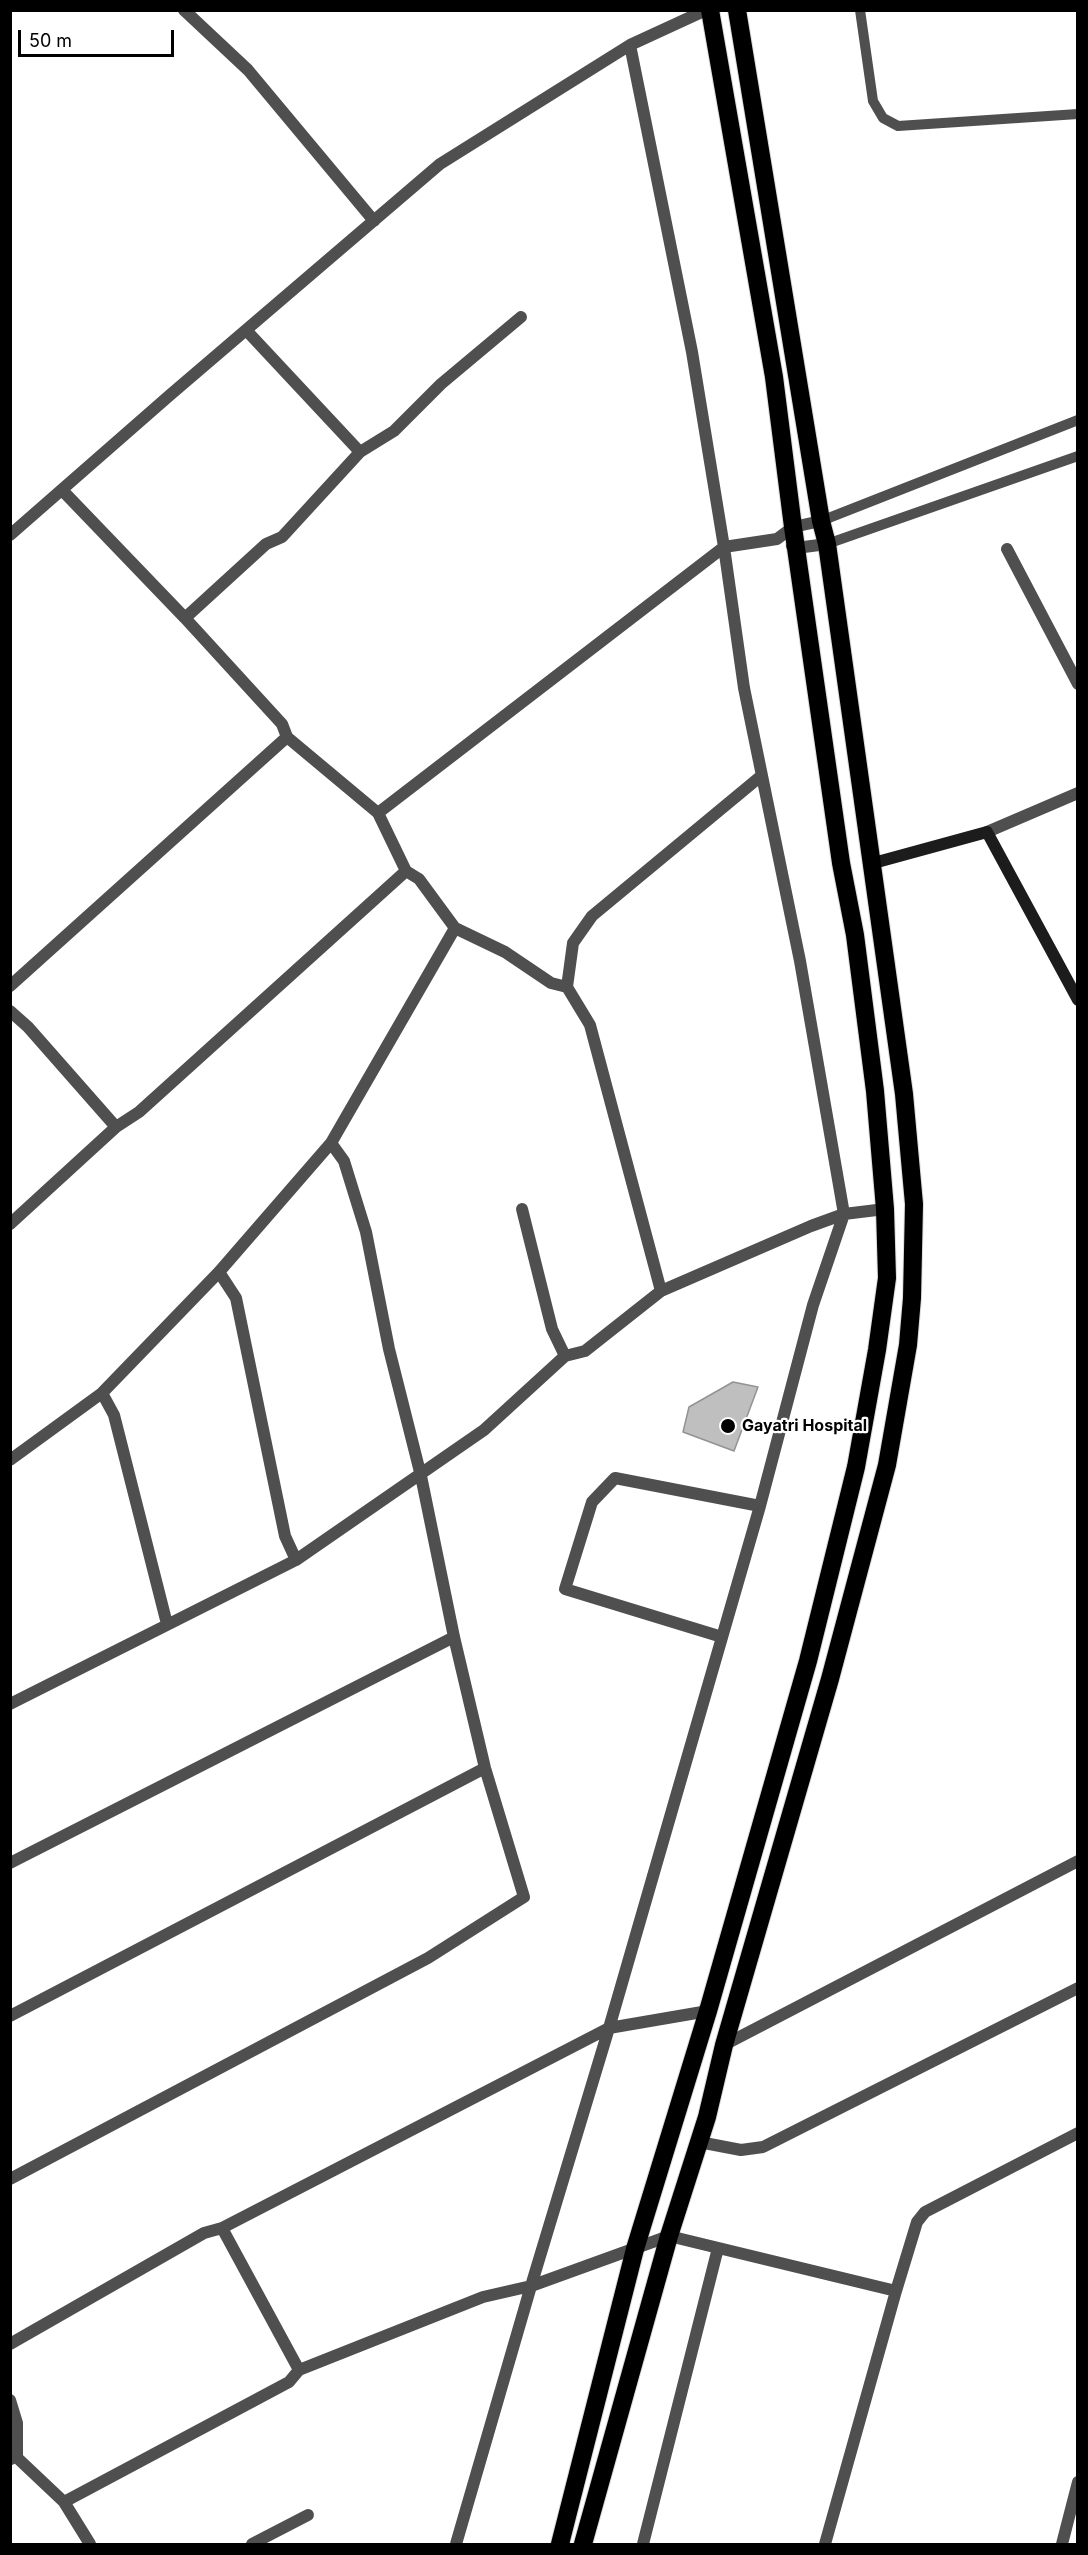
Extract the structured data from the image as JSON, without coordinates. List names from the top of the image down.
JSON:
{
  "places": ["Gayatri Hospital"],
  "scale_bar": "50 m"
}
